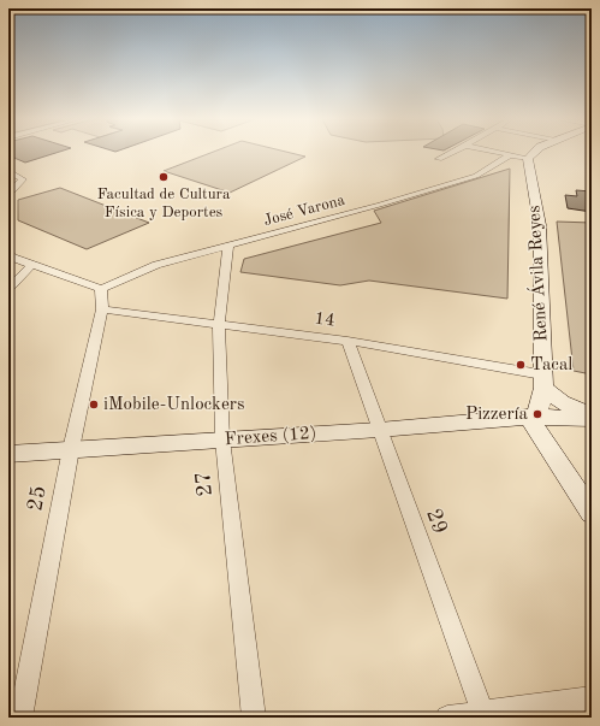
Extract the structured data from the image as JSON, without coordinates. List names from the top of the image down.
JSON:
{
  "streets": {
    "street": [
      "José Varona",
      "René Ávila Reyes",
      "14",
      "Frexes (12)",
      "27",
      "25",
      "29"
    ]
  },
  "crossings": [
    ["José Varona", "27"],
    ["José Varona", "25"],
    ["René Ávila Reyes", "14"],
    ["René Ávila Reyes", "Frexes (12)"],
    ["14", "27"],
    ["14", "25"],
    ["14", "29"],
    ["Frexes (12)", "27"],
    ["Frexes (12)", "25"],
    ["Frexes (12)", "29"]
  ],
  "places": [
    "Facultad de Cultura Física y Deportes",
    "Tacal",
    "iMobile-Unlockers",
    "Pizzería"
  ]
}
